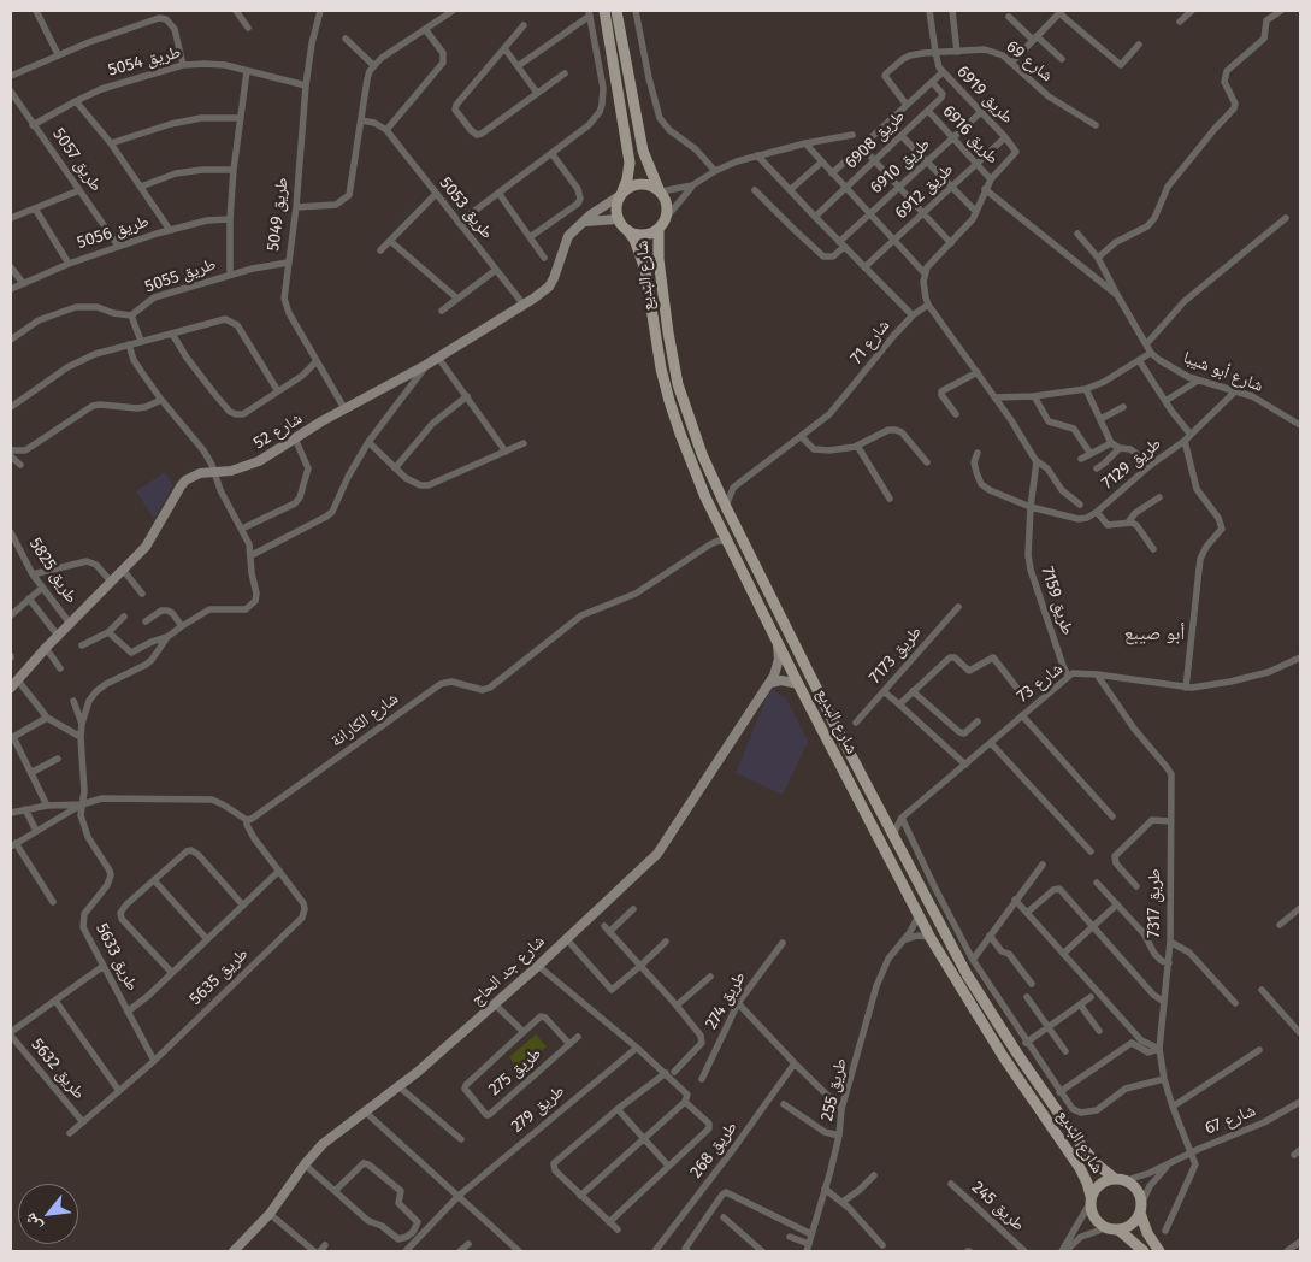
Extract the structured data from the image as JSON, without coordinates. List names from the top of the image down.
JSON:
{
  "streets": {
    "main road": ["شارع البديع"],
    "street": [
      "طريق 5054",
      "شارع 69",
      "طريق 6919",
      "طريق 6916",
      "طريق 6908",
      "طريق 5057",
      "طريق 6910",
      "طريق 6912",
      "طريق 5053",
      "طريق 5049",
      "طريق 5056",
      "طريق 5055",
      "شارع 71",
      "شارع أبو شيبا",
      "شارع 52",
      "طريق 7129",
      "طريق 5825",
      "طريق 7159",
      "طريق 7173",
      "شارع 73",
      "شارع الكارانة",
      "طريق 7317",
      "طريق 5633",
      "شارع جد الحاج",
      "طريق 5635",
      "طريق 274",
      "طريق 5632",
      "طريق 275",
      "طريق 255",
      "طريق 279",
      "شارع 67",
      "طريق 268",
      "طريق 245"
    ]
  },
  "crossings": [
    ["طريق 5054", "طريق 5057"],
    ["طريق 5054", "طريق 5049"],
    ["طريق 5054", "طريق 5055"],
    ["طريق 6919", "طريق 6910"],
    ["طريق 6919", "طريق 6912"],
    ["طريق 6916", "طريق 6908"],
    ["طريق 6916", "طريق 6910"],
    ["طريق 6916", "طريق 6912"],
    ["طريق 5057", "طريق 5056"],
    ["طريق 5053", "شارع 52"],
    ["طريق 5049", "طريق 5055"],
    ["طريق 5049", "شارع 52"],
    ["طريق 5056", "طريق 5055"],
    ["شارع البديع", "شارع 52"],
    ["شارع البديع", "شارع 73"],
    ["شارع البديع", "شارع الكارانة"],
    ["شارع البديع", "شارع جد الحاج"],
    ["شارع البديع", "طريق 255"],
    ["شارع البديع", "شارع 67"],
    ["شارع أبو شيبا", "طريق 7129"],
    ["شارع 52", "طريق 5825"],
    ["طريق 7129", "طريق 7159"],
    ["طريق 7159", "شارع 73"],
    ["شارع 73", "طريق 7317"],
    ["شارع الكارانة", "طريق 5635"],
    ["طريق 7317", "شارع 67"],
    ["طريق 5633", "طريق 5635"],
    ["طريق 5633", "طريق 5632"],
    ["شارع جد الحاج", "طريق 275"],
    ["طريق 5635", "طريق 5632"]
  ],
  "districts": ["أبو صيبع"],
  "north": "bottom left"
}
